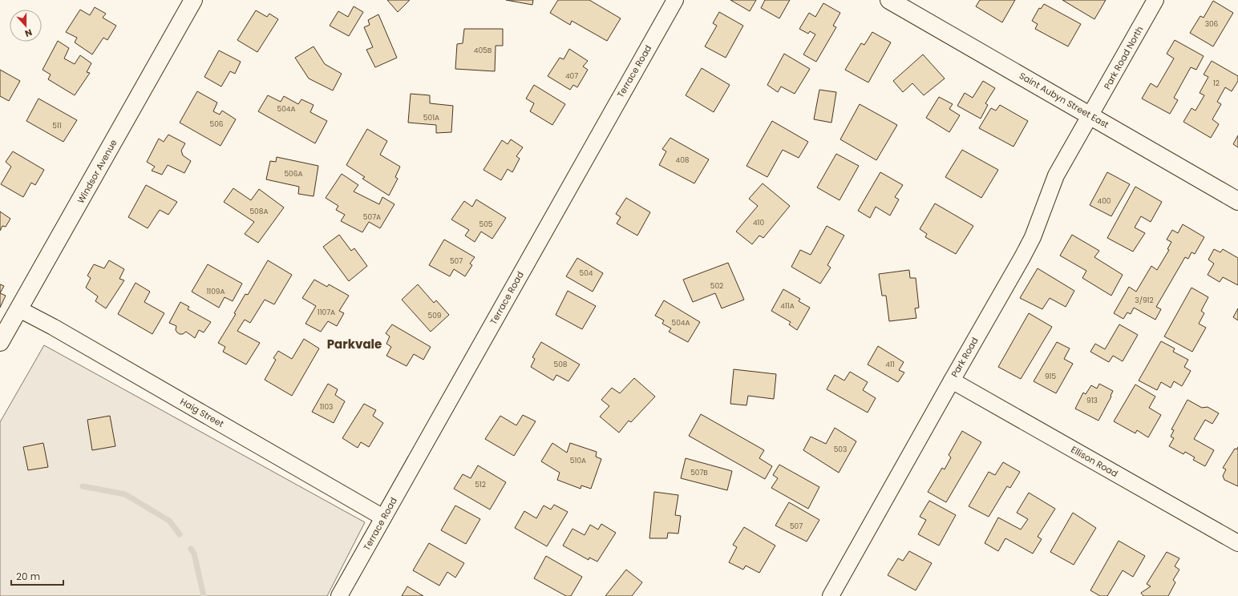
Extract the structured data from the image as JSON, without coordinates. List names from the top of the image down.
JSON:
{
  "streets": {
    "main road": ["Saint Aubyn Street East", "Windsor Avenue"],
    "street": [
      "Park Road North",
      "Terrace Road",
      "Park Road",
      "Haig Street",
      "Ellison Road"
    ]
  },
  "crossings": [
    ["Park Road North", "Saint Aubyn Street East"],
    ["Park Road North", "Park Road"],
    ["Terrace Road", "Haig Street"],
    ["Saint Aubyn Street East", "Park Road"],
    ["Windsor Avenue", "Haig Street"],
    ["Park Road", "Ellison Road"]
  ],
  "districts": ["Parkvale"],
  "house_numbers": [
    "306",
    "405B",
    "407",
    "12",
    "504A",
    "501A",
    "506",
    "511",
    "408",
    "506A",
    "400",
    "508A",
    "507A",
    "410",
    "505",
    "507",
    "504",
    "502",
    "1109A",
    "3/912",
    "411A",
    "1107A",
    "509",
    "504A",
    "508",
    "411",
    "915",
    "913",
    "1103",
    "503",
    "510A",
    "507B",
    "512",
    "507"
  ],
  "scale_bar": "20 m",
  "north": "bottom"
}
